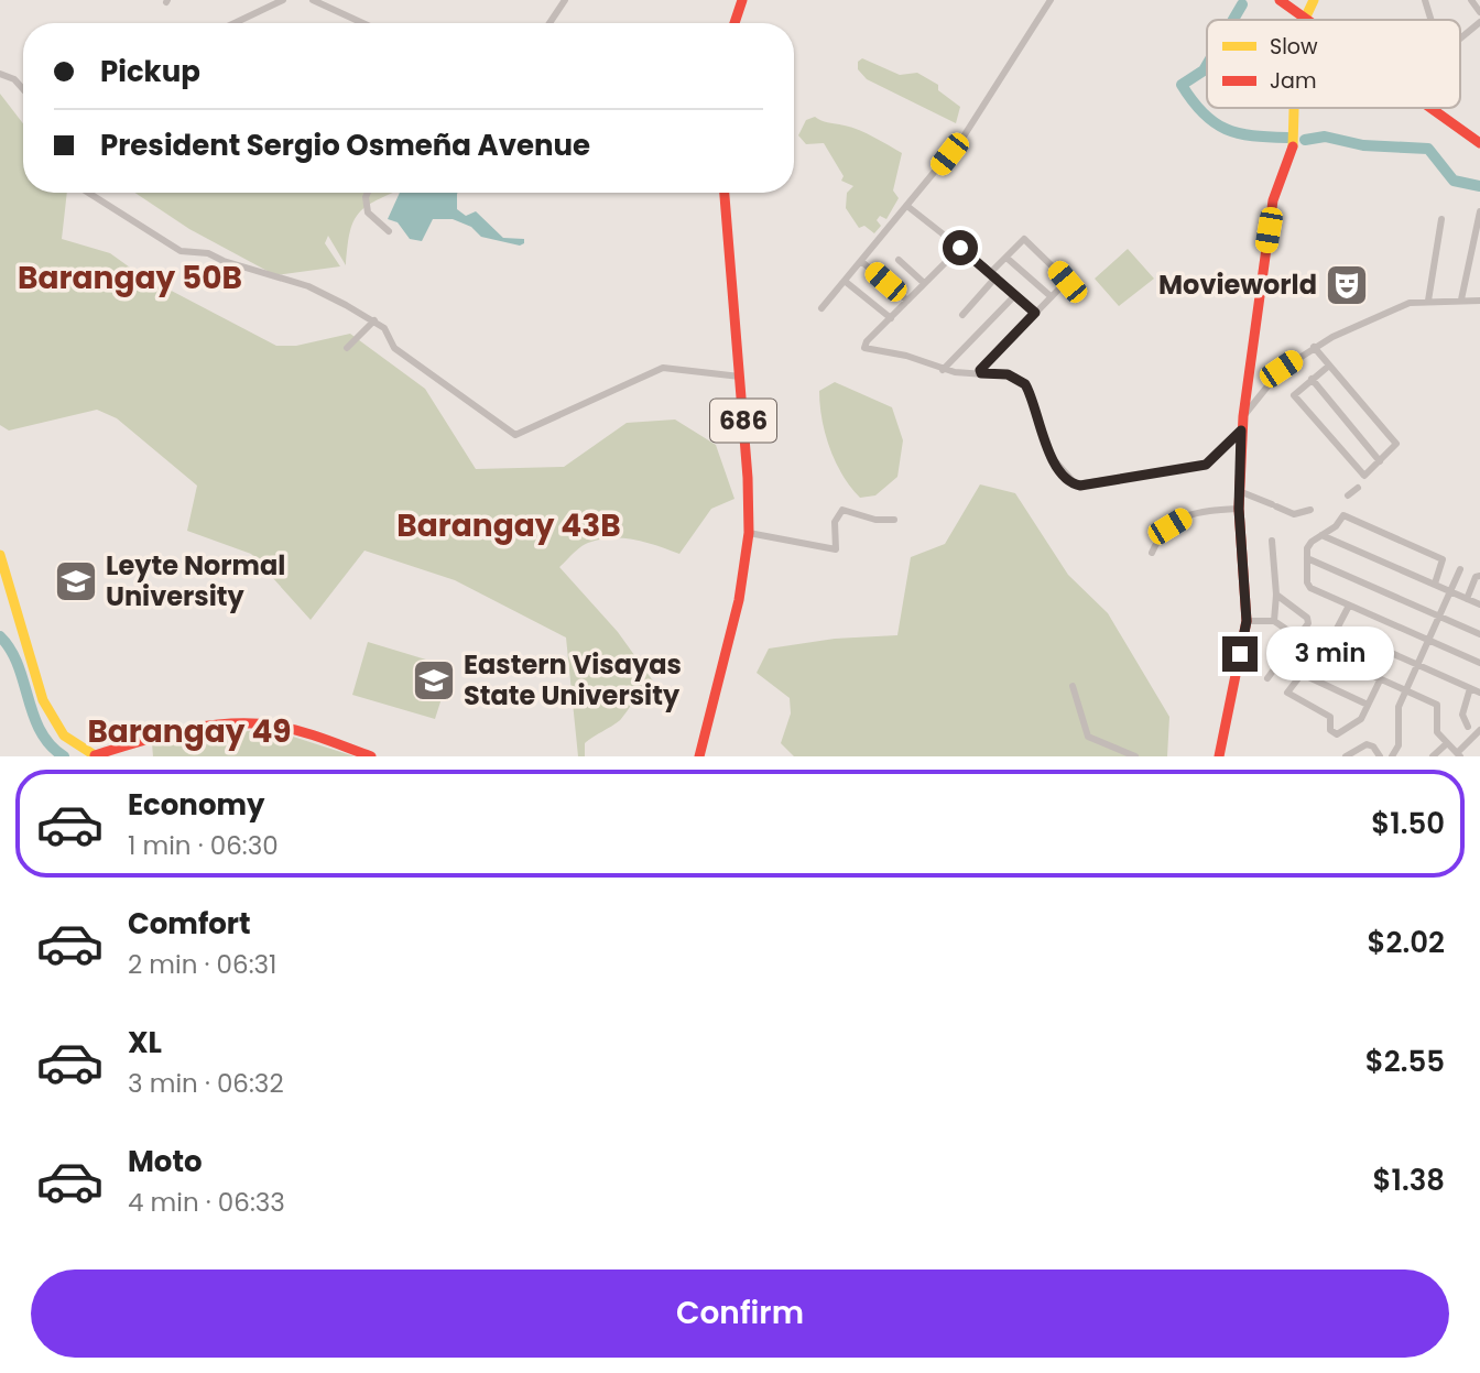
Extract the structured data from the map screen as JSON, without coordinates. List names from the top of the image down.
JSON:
{
  "streets": {
    "main road": ["686"]
  },
  "districts": ["Barangay 50B", "Barangay 43B", "Barangay 49"],
  "places": {
    "theatre": ["Movieworld"],
    "school or university": ["Leyte Normal University", "Eastern Visayas State University"]
  },
  "legend": ["Slow", "Jam"],
  "page": {
    "banner": ["Pickup", "President Sergio Osmeña Avenue"],
    "bubble": "3 min",
    "list": [
      {
        "name": "Economy",
        "note": "1 min · 06:30",
        "value": "$1.50"
      },
      {
        "name": "Comfort",
        "note": "2 min · 06:31",
        "value": "$2.02"
      },
      {
        "name": "XL",
        "note": "3 min · 06:32",
        "value": "$2.55"
      },
      {
        "name": "Moto",
        "note": "4 min · 06:33",
        "value": "$1.38"
      }
    ],
    "buttons": "Confirm"
  }
}
